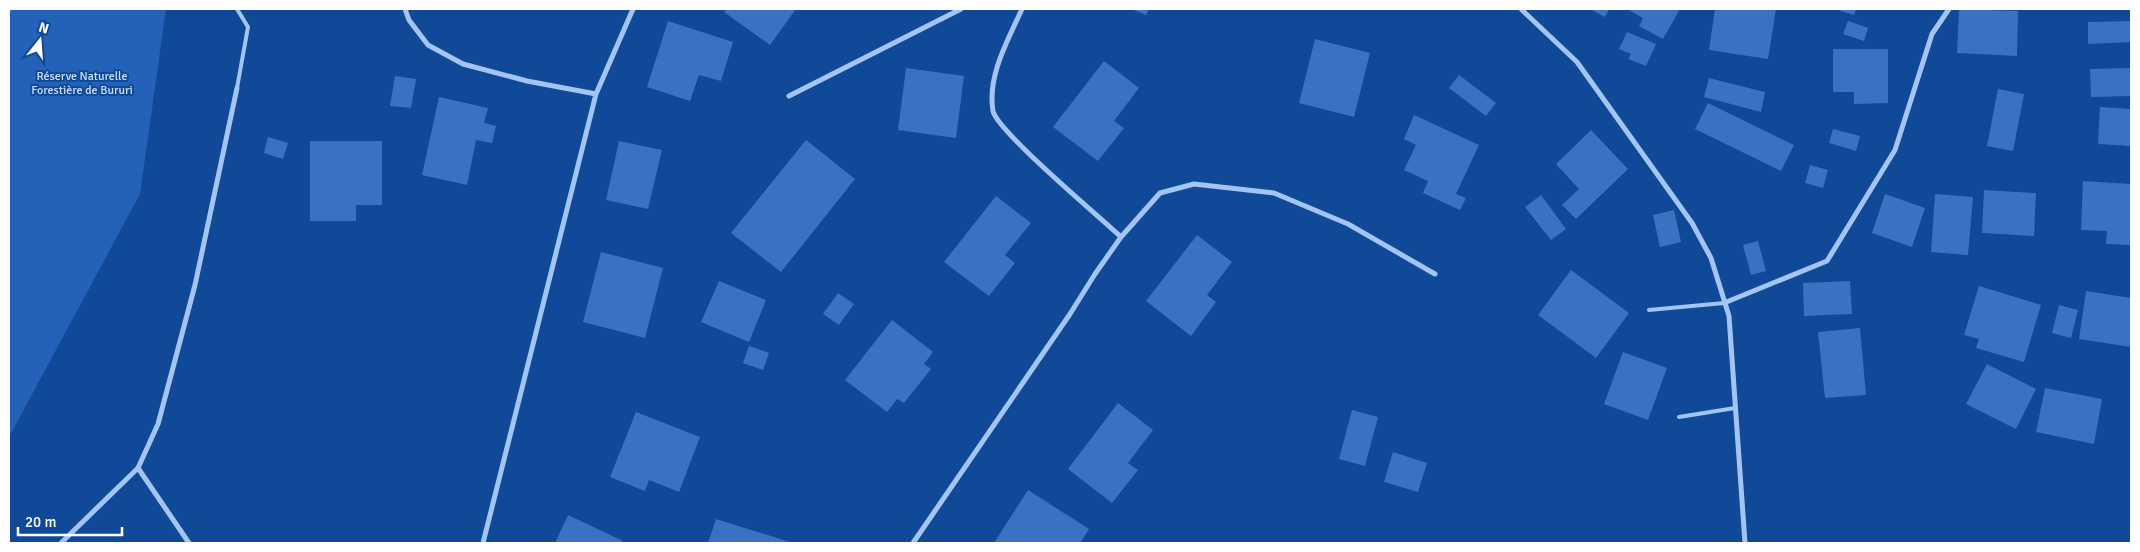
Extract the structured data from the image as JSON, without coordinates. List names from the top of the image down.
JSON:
{
  "parks": ["Réserve Naturelle Forestière de Bururi"],
  "scale_bar": "20 m",
  "north": "top"
}
